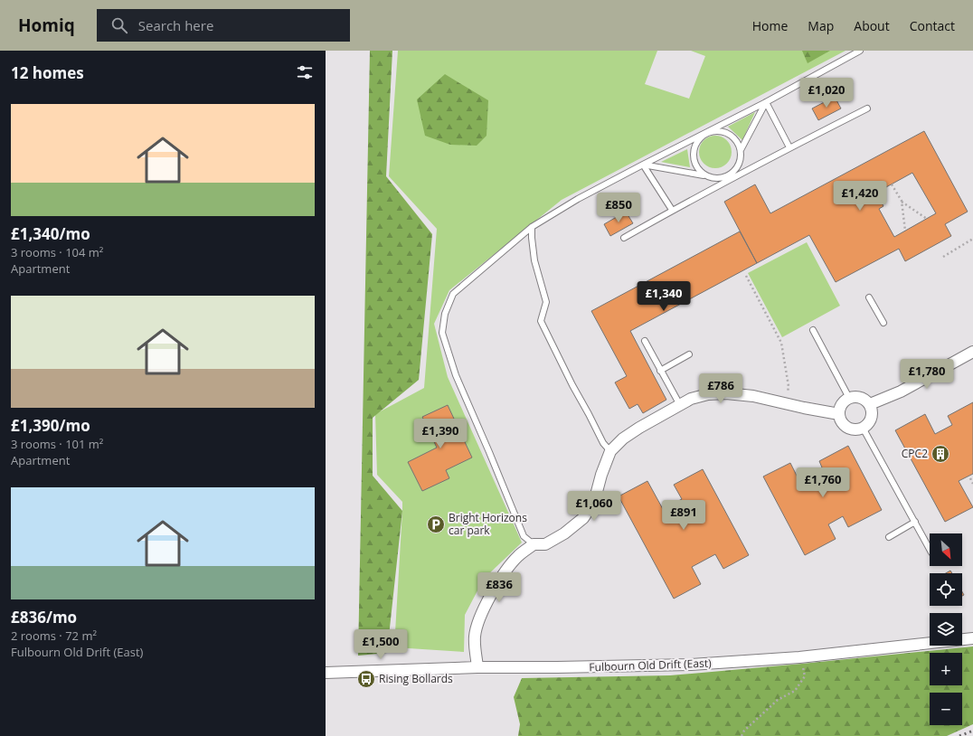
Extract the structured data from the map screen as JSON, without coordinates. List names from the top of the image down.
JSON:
{
  "streets": {
    "street": ["Fulbourn Old Drift (East)"]
  },
  "places": {
    "building": ["CPC2"],
    "parking": ["Bright Horizons car park"],
    "bus stop": ["Rising Bollards"]
  },
  "north": "bottom right",
  "page": {
    "header": "Homiq",
    "search": "Search here",
    "nav": [
      "Home",
      "Map",
      "About",
      "Contact"
    ],
    "heading": "12 homes",
    "price": [
      "£1,020",
      "£1,420",
      "£850",
      "£1,340",
      "£1,780",
      "£786",
      "£1,390",
      "£1,760",
      "£1,060",
      "£891",
      "£836",
      "£1,500"
    ],
    "list": [
      {
        "name": "£1,340/mo",
        "note": "3 rooms · 104 m² · Apartment"
      },
      {
        "name": "£1,390/mo",
        "note": "3 rooms · 101 m² · Apartment"
      },
      {
        "name": "£836/mo",
        "note": "2 rooms · 72 m² · Fulbourn Old Drift (East)"
      }
    ],
    "map_buttons": ["+", "−"]
  }
}
